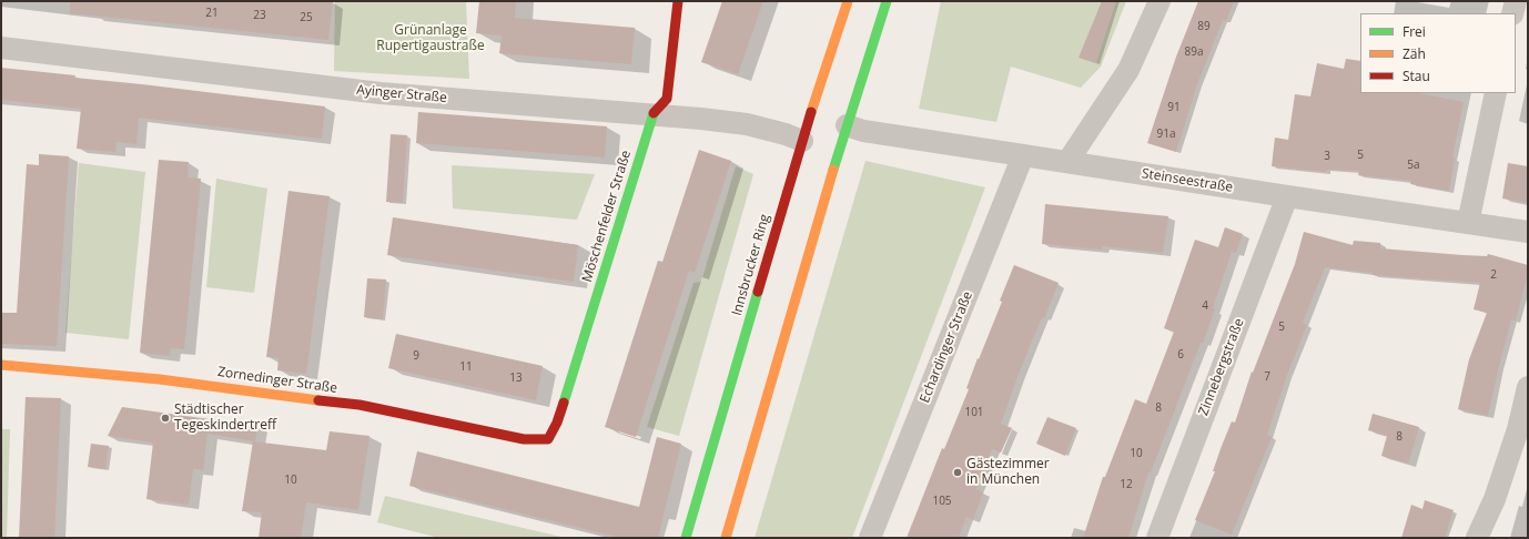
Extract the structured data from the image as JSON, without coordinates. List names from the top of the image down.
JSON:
{
  "streets": {
    "main road": ["Möschenfelder Straße", "Innsbrucker Ring", "Zornedinger Straße"],
    "street": [
      "Ayinger Straße",
      "Steinseestraße",
      "Echardinger Straße",
      "Zinnebergstraße"
    ]
  },
  "crossings": [
    ["Ayinger Straße", "Möschenfelder Straße"],
    ["Ayinger Straße", "Innsbrucker Ring"],
    ["Steinseestraße", "Echardinger Straße"],
    ["Steinseestraße", "Zinnebergstraße"],
    ["Möschenfelder Straße", "Zornedinger Straße"]
  ],
  "parks": ["Grünanlage Rupertigaustraße"],
  "places": ["Städtischer Tegeskindertreff", "Gästezimmer in München"],
  "house_numbers": [
    "21",
    "23",
    "25",
    "89",
    "89a",
    "91",
    "91a",
    "5",
    "3",
    "5a",
    "2",
    "4",
    "5",
    "6",
    "9",
    "11",
    "7",
    "13",
    "8",
    "101",
    "8",
    "10",
    "10",
    "12",
    "105"
  ],
  "legend": ["Frei", "Zäh", "Stau"]
}
